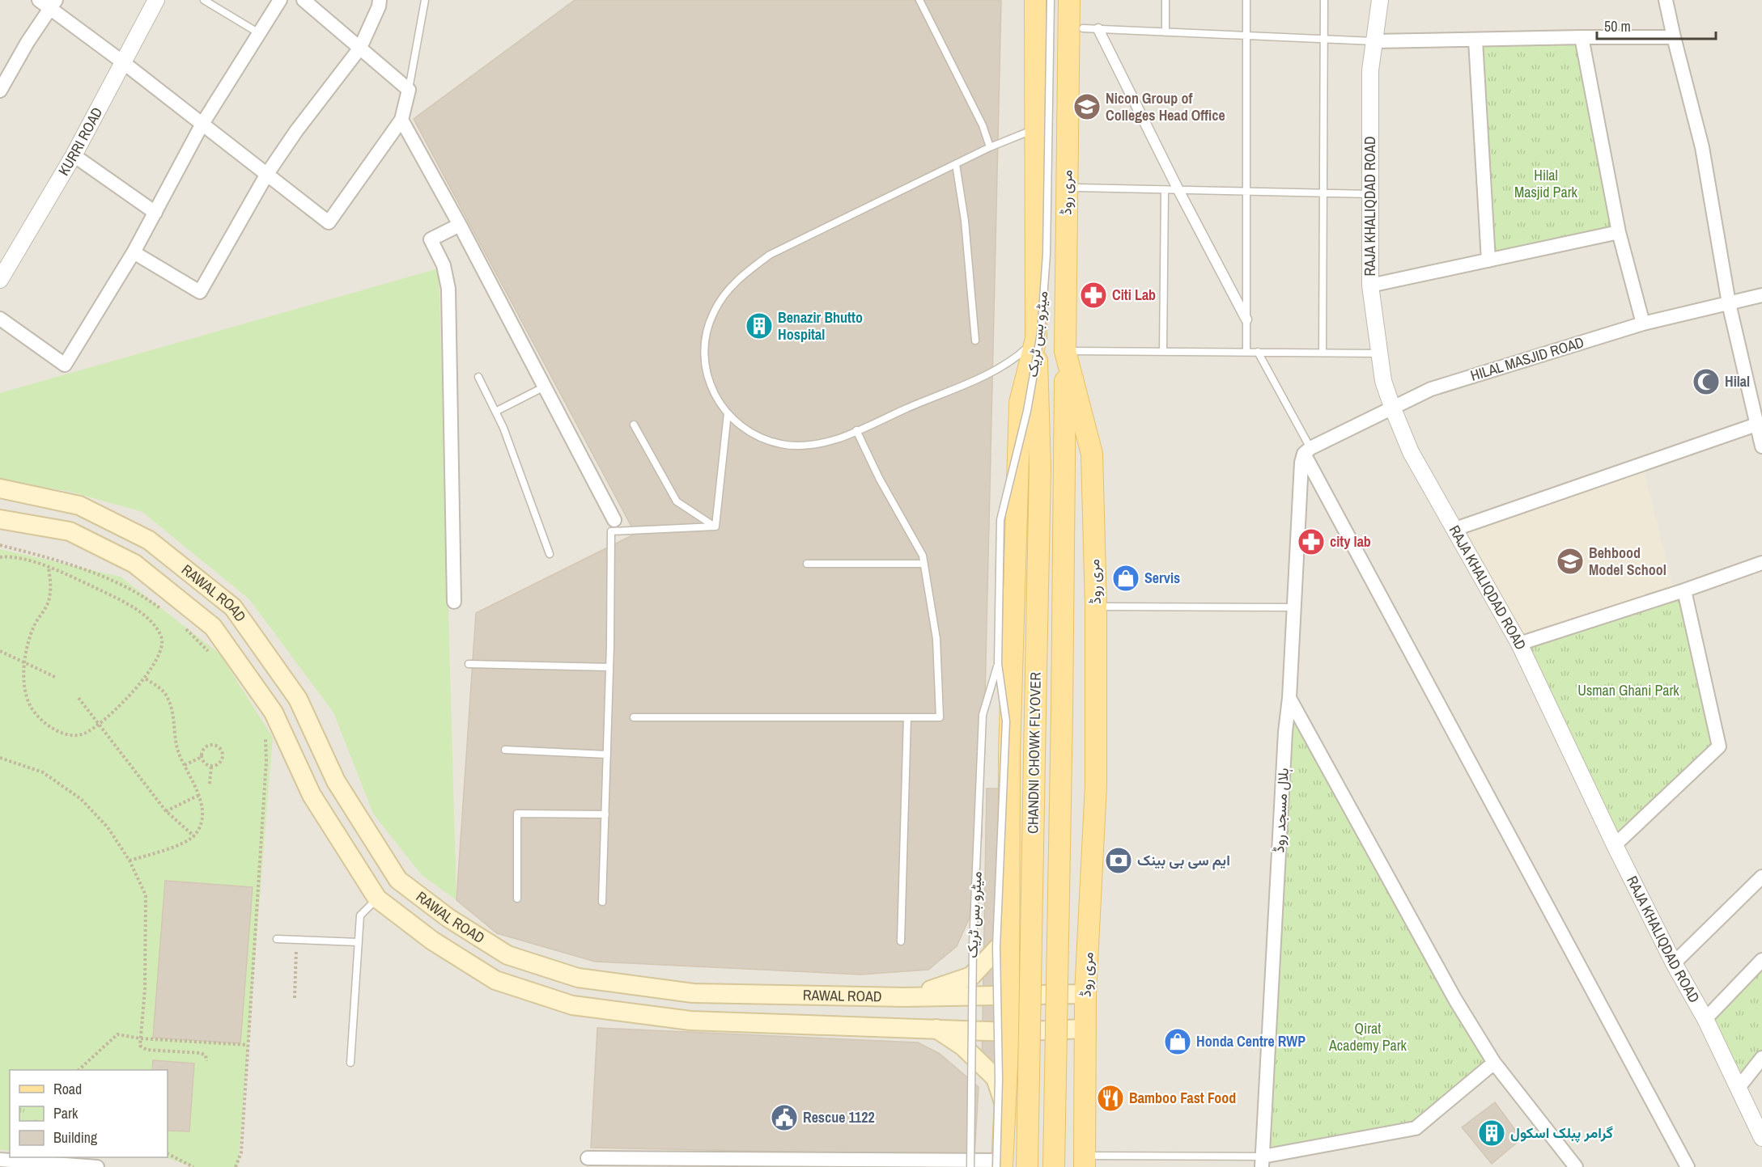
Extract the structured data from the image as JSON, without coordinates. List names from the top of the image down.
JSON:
{
  "streets": {
    "main road": ["مری روڈ", "RAWAL ROAD", "CHANDNI CHOWK FLYOVER"],
    "street": [
      "KURRI ROAD",
      "RAJA KHALIQDAD ROAD",
      "HILAL MASJID ROAD",
      "ہلال مسجد روڈ"
    ],
    "lane": ["میٹرو بس ٹریک"]
  },
  "crossings": [
    ["مری روڈ", "RAWAL ROAD"],
    ["مری روڈ", "CHANDNI CHOWK FLYOVER"],
    ["RAJA KHALIQDAD ROAD", "HILAL MASJID ROAD"],
    ["HILAL MASJID ROAD", "ہلال مسجد روڈ"]
  ],
  "parks": ["Hilal Masjid Park", "Usman Ghani Park", "Qirat Academy Park"],
  "places": {
    "school or university": ["Nicon Group of Colleges Head Office", "Behbood Model School"],
    "pharmacy": ["Citi Lab", "city lab"],
    "building": ["Benazir Bhutto Hospital", "گرامر پبلک اسکول"],
    "mosque": ["Hilal"],
    "shop": ["Servis", "Honda Centre RWP"],
    "bank": ["ایم سی بی بینک"],
    "restaurant": ["Bamboo Fast Food"],
    "public building": ["Rescue 1122"]
  },
  "legend": ["Road", "Park", "Building"],
  "scale_bar": "50 m"
}
